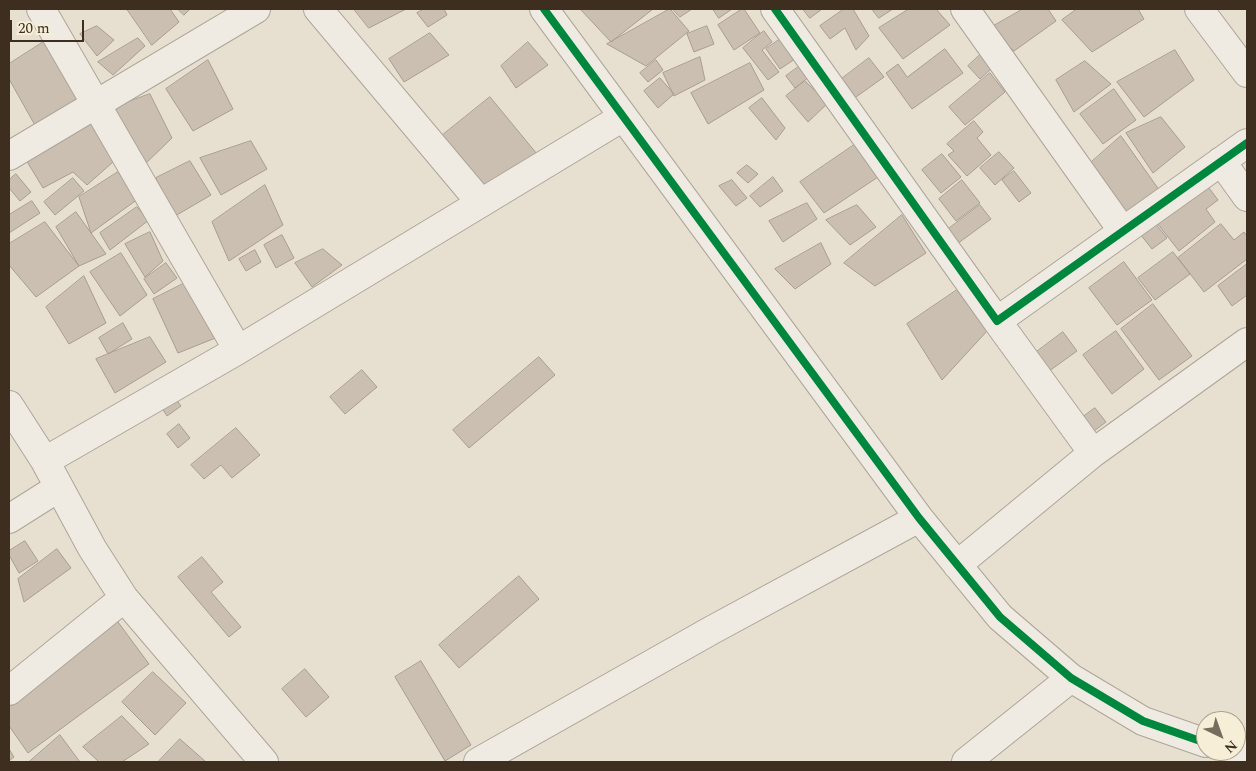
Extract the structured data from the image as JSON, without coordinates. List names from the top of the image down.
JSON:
{
  "scale_bar": "20 m",
  "north": "bottom right"
}
